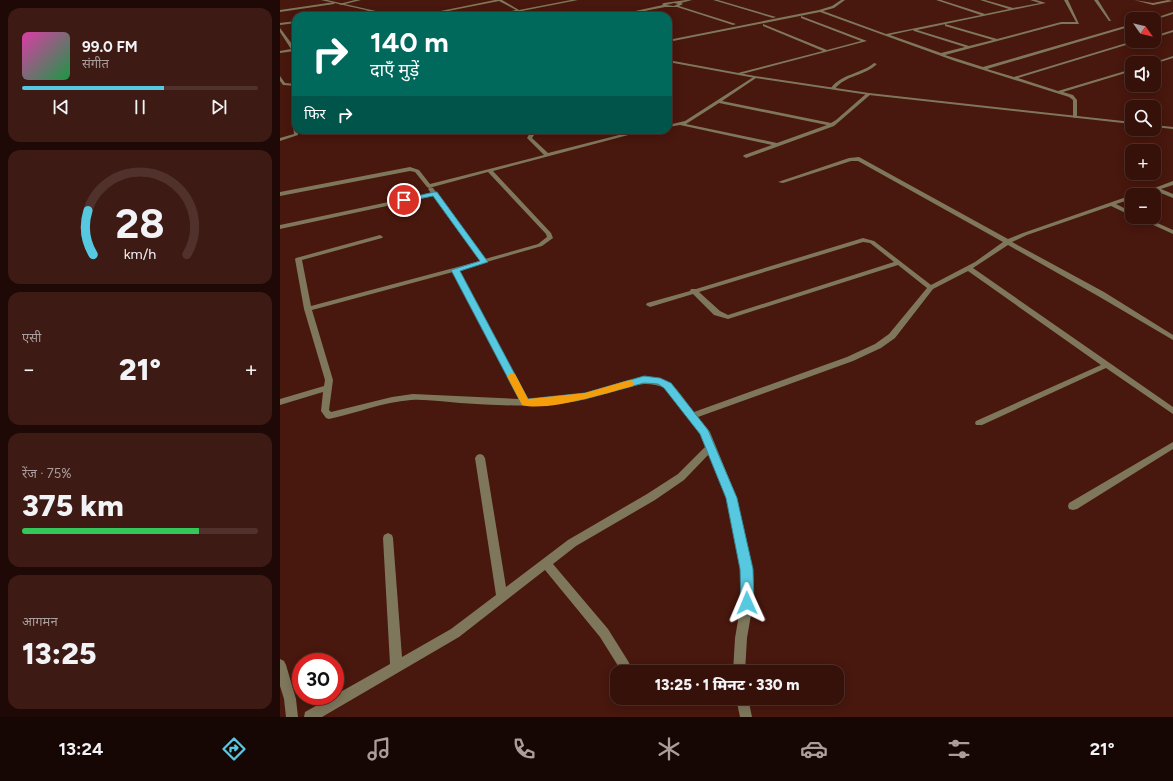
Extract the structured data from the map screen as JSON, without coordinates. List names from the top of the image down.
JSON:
{
  "north": "bottom right",
  "page": {
    "map_buttons": ["+", "−"],
    "turn": ["140 m", "दाएँ मुड़ें"],
    "song": ["99.0 FM", "संगीत"],
    "then": "फिर",
    "tile": [
      "एसी",
      ["रेंज · 75%", "375 km"],
      ["आगमन", "13:25"]
    ],
    "heat": ["−", "21°", "+"],
    "limit": "30",
    "trip": "13:25 · 1 मिनट · 330 m",
    "tabs": ["13:24", "21°"],
    "gauge": ["28", "km/h"]
  }
}
